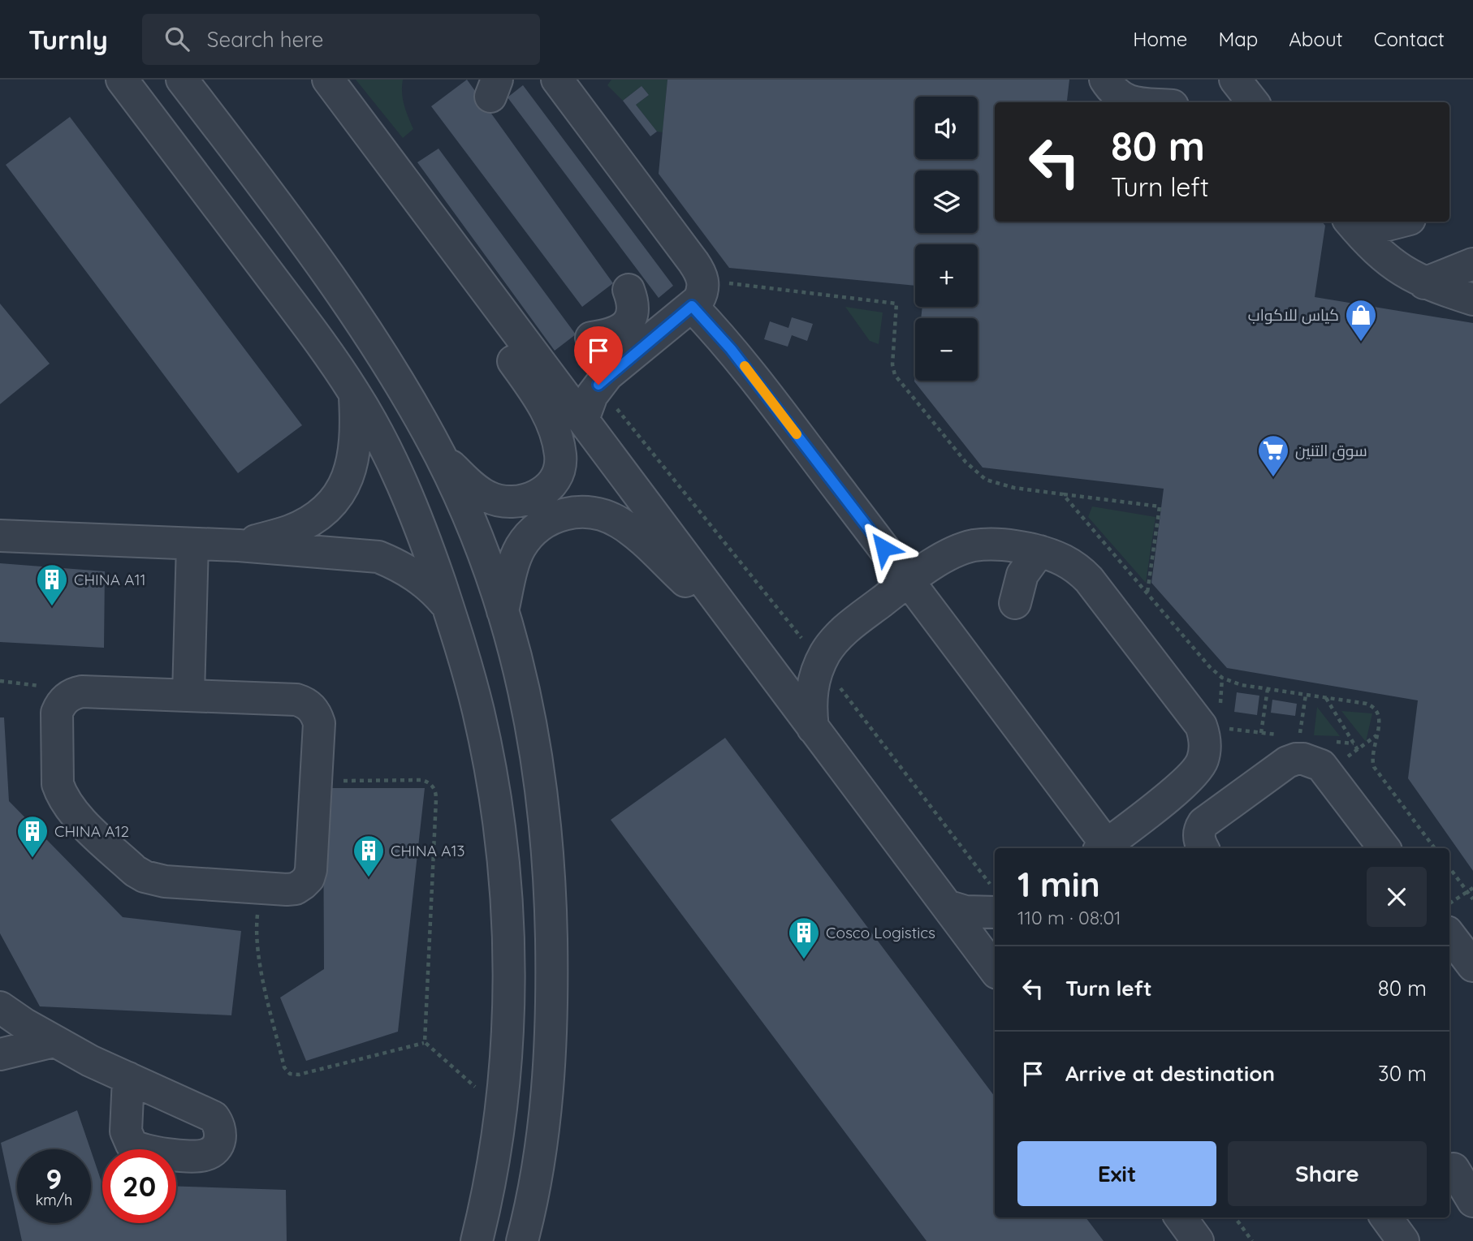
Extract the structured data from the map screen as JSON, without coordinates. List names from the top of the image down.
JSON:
{
  "places": {
    "shop": ["كياس للاكواب"],
    "supermarket": ["سوق التنين"],
    "building": [
      "CHINA A11",
      "CHINA A12",
      "CHINA A13",
      "Cosco Logistics"
    ]
  },
  "page": {
    "header": "Turnly",
    "search": "Search here",
    "nav": [
      "Home",
      "Map",
      "About",
      "Contact"
    ],
    "map_buttons": ["+", "−"],
    "turn": ["80 m", "Turn left"],
    "heading": ["1 min", "110 m · 08:01"],
    "list": [
      {
        "name": "Turn left",
        "value": "80 m"
      },
      {
        "name": "Arrive at destination",
        "value": "30 m"
      }
    ],
    "buttons": ["Exit", "Share"],
    "speed": "9 km/h",
    "limit": "20"
  }
}
